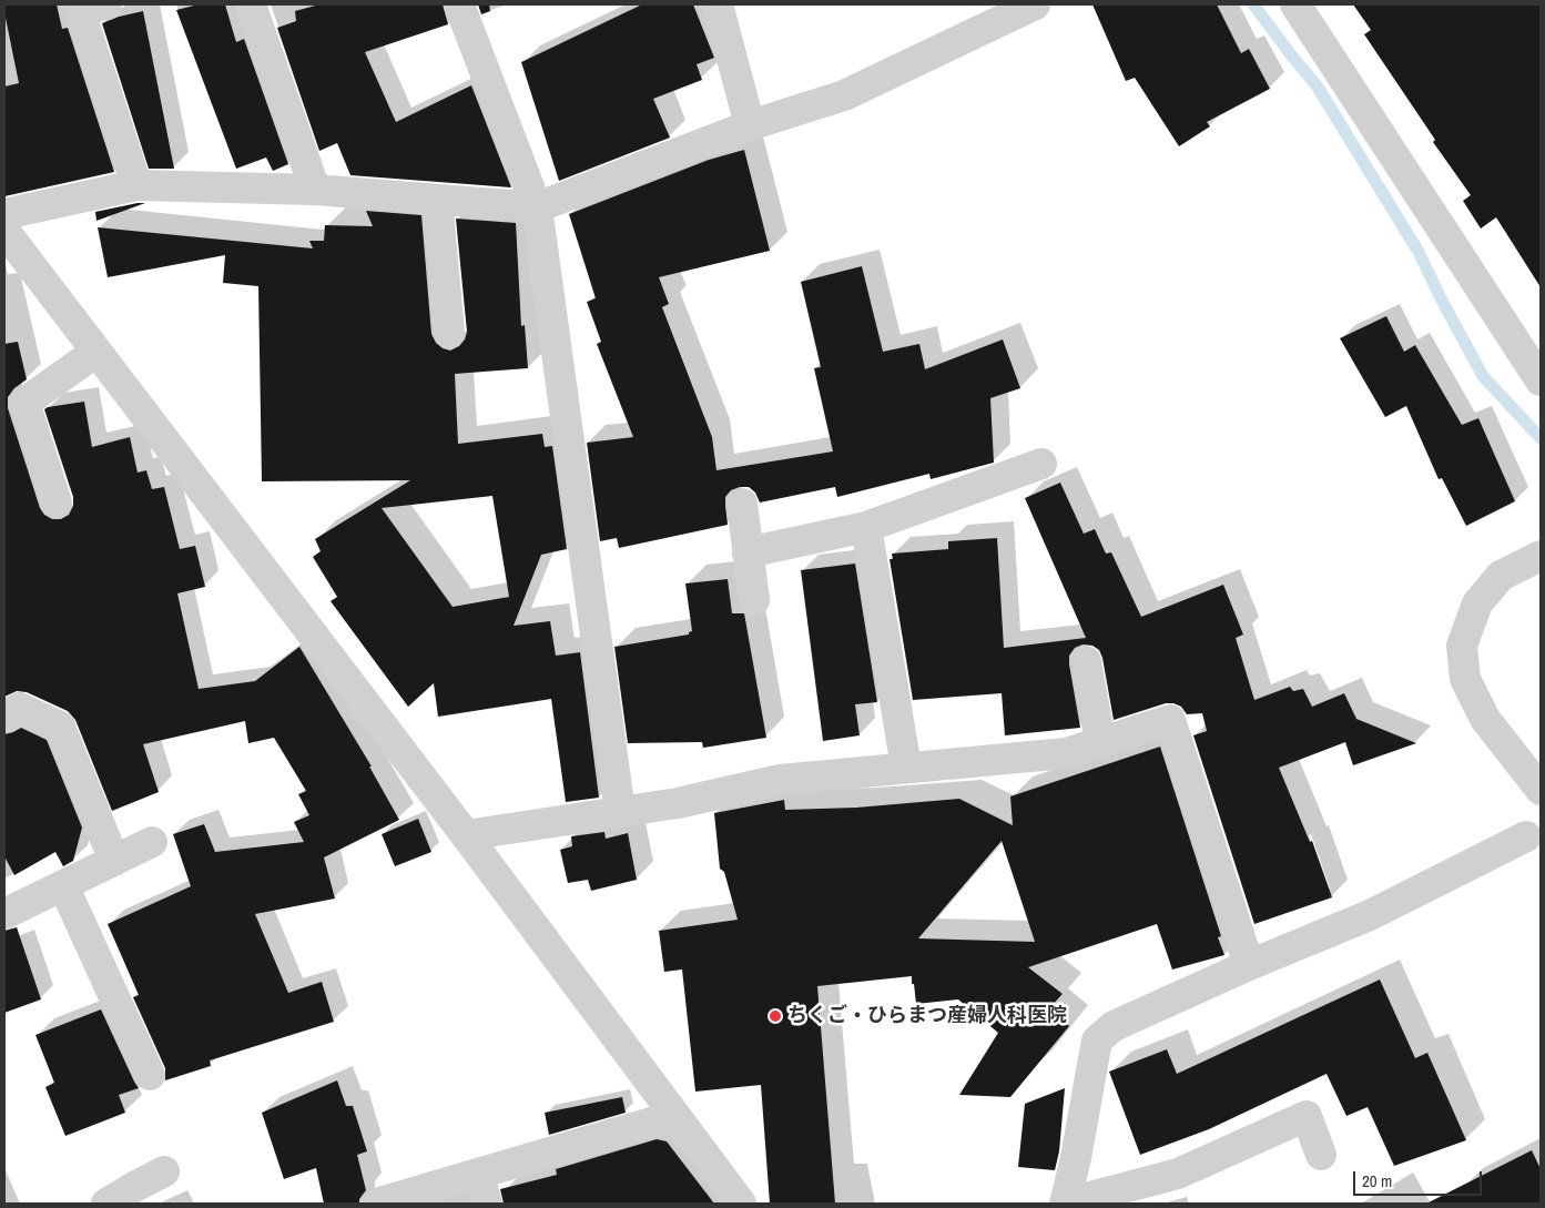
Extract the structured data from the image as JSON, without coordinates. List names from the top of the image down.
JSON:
{
  "places": ["ちくご・ひらまつ産婦人科医院"],
  "scale_bar": "20 m"
}
